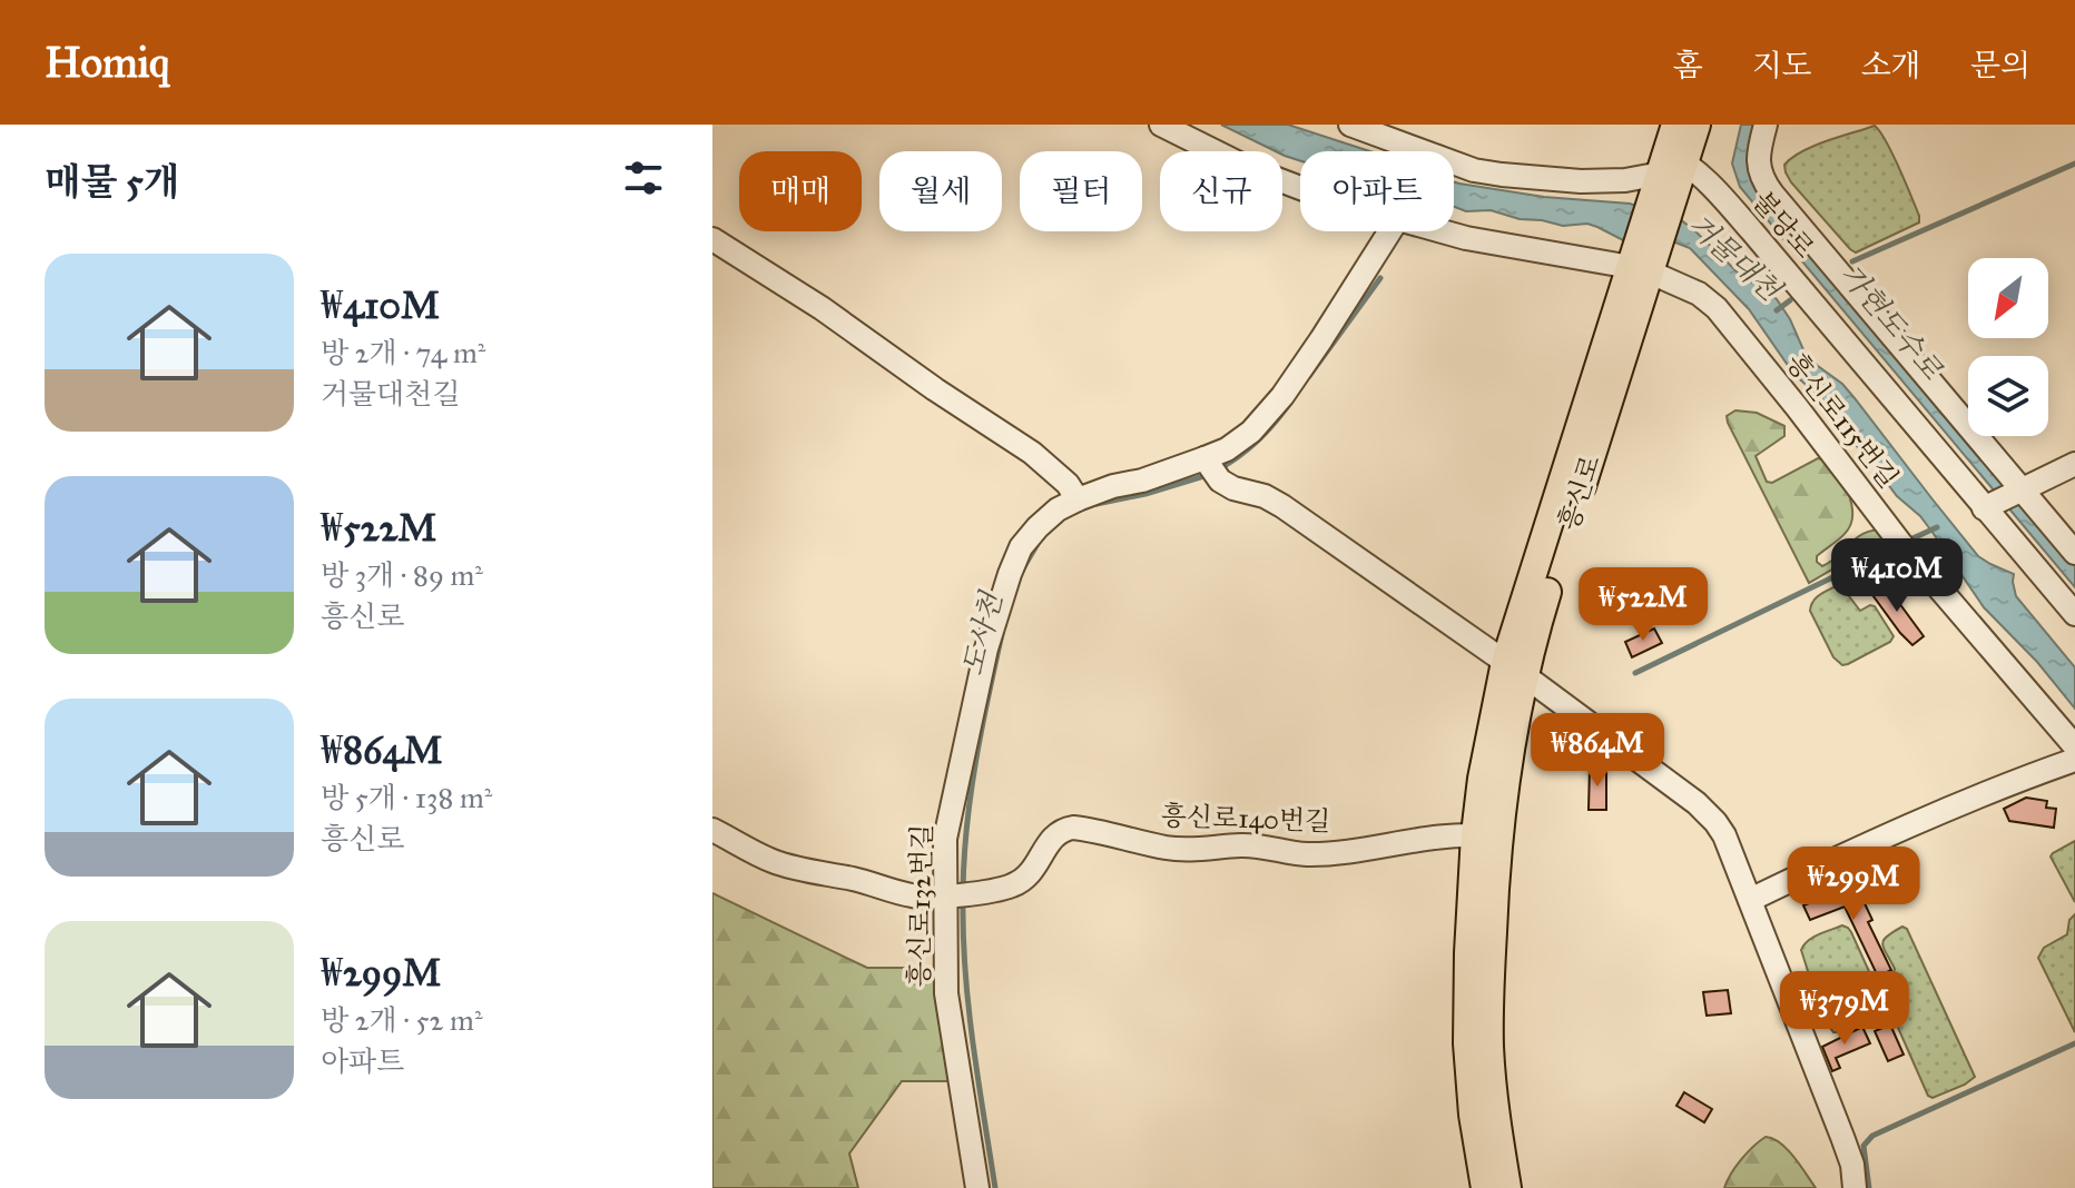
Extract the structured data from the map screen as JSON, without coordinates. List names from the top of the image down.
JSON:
{
  "streets": {
    "main road": ["흥신로"],
    "street": [
      "불당로",
      "흥신로115번길",
      "흥신로140번길",
      "흥신로132번길"
    ]
  },
  "crossings": [
    ["불당로", "흥신로"],
    ["흥신로115번길", "흥신로"],
    ["흥신로", "흥신로140번길"],
    ["흥신로140번길", "흥신로132번길"]
  ],
  "water": ["거물대천", "가현도수로", "도사천"],
  "north": "bottom left",
  "page": {
    "header": "Homiq",
    "nav": [
      "홈",
      "지도",
      "소개",
      "문의"
    ],
    "heading": "매물 5개",
    "chip": [
      "매매",
      "월세",
      "필터",
      "신규",
      "아파트"
    ],
    "list": [
      {
        "name": "₩410M",
        "note": "방 2개 · 74 m² · 거물대천길"
      },
      {
        "name": "₩522M",
        "note": "방 3개 · 89 m² · 흥신로"
      },
      {
        "name": "₩864M",
        "note": "방 5개 · 138 m² · 흥신로"
      },
      {
        "name": "₩299M",
        "note": "방 2개 · 52 m² · 아파트"
      }
    ],
    "price": [
      "₩410M",
      "₩522M",
      "₩864M",
      "₩299M",
      "₩379M"
    ]
  }
}
